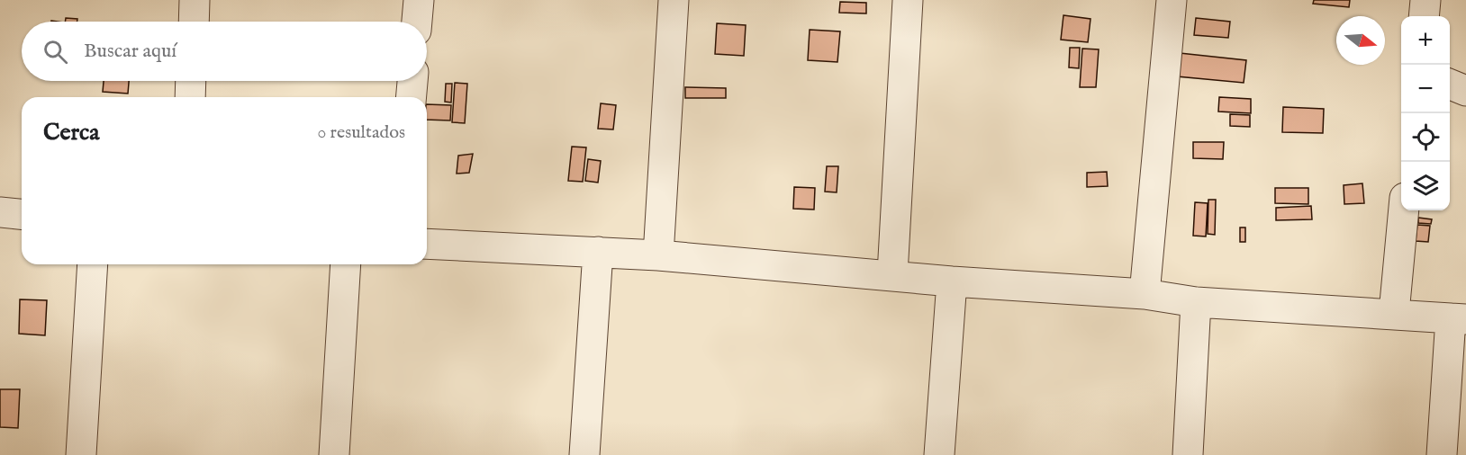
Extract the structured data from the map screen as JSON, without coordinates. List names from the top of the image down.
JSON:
{
  "north": "right",
  "page": {
    "map_buttons": ["+", "−"],
    "search": "Buscar aquí",
    "heading": ["Cerca", "0 resultados"]
  }
}
